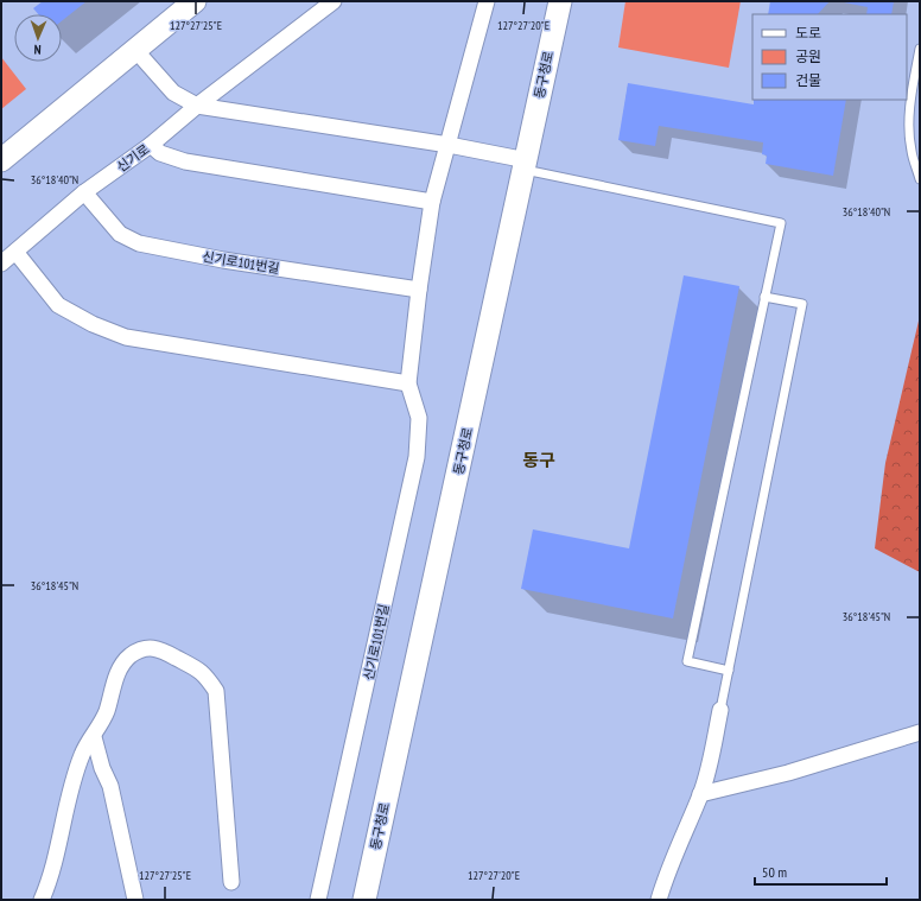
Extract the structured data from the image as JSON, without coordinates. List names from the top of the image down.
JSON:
{
  "streets": {
    "main road": ["동구청로"],
    "street": ["신기로", "신기로101번길"]
  },
  "crossings": [
    ["신기로", "신기로101번길"]
  ],
  "districts": ["동구"],
  "legend": ["도로", "공원", "건물"],
  "scale_bar": "50 m",
  "north": "bottom",
  "coordinates": [
    "127°27'25\"E",
    "127°27'20\"E",
    "36°18'40\"N",
    "36°18'45\"N"
  ]
}
